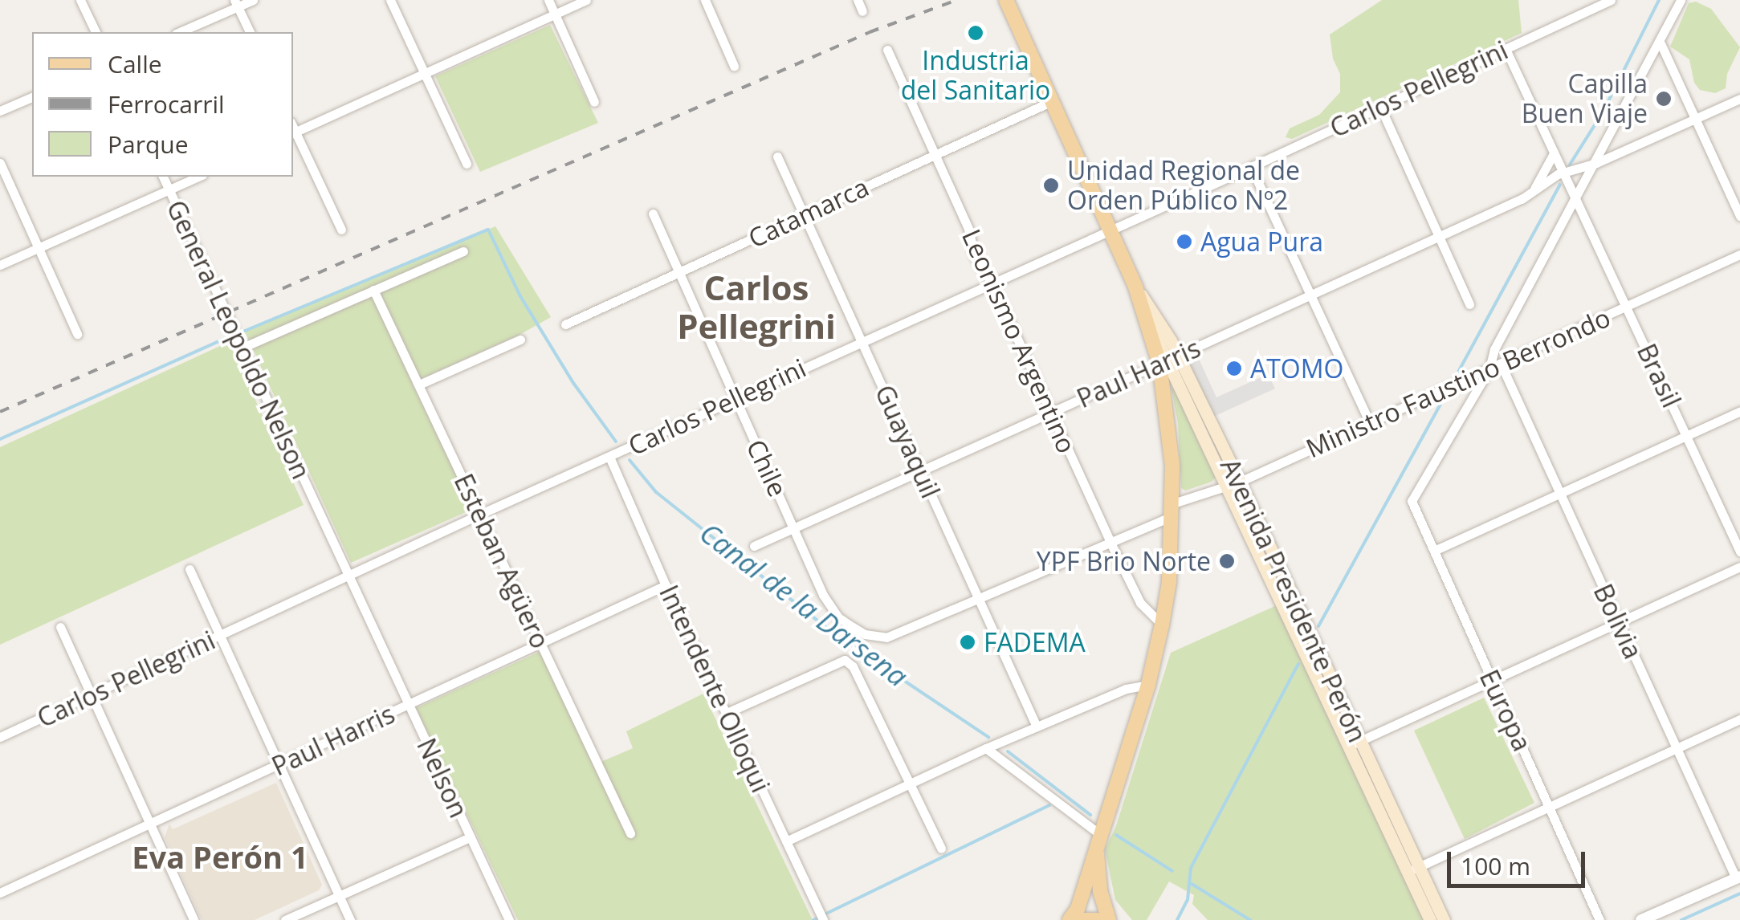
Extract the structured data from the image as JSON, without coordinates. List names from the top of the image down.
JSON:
{
  "streets": {
    "main road": ["Avenida Presidente Perón"],
    "street": [
      "Carlos Pellegrini",
      "Catamarca",
      "General Leopoldo Nelson",
      "Leonismo Argentino",
      "Paul Harris",
      "Brasil",
      "Ministro Faustino Berrondo",
      "Guayaquil",
      "Chile",
      "Esteban Agüero",
      "Bolivia",
      "Intendente Olloqui",
      "Europa",
      "Nelson"
    ]
  },
  "crossings": [
    ["Carlos Pellegrini", "Leonismo Argentino"],
    ["Carlos Pellegrini", "Guayaquil"],
    ["Carlos Pellegrini", "Chile"],
    ["Carlos Pellegrini", "Esteban Agüero"],
    ["Carlos Pellegrini", "Avenida Presidente Perón"],
    ["Carlos Pellegrini", "Intendente Olloqui"],
    ["Carlos Pellegrini", "Nelson"],
    ["Catamarca", "Leonismo Argentino"],
    ["Catamarca", "Guayaquil"],
    ["Catamarca", "Chile"],
    ["Catamarca", "Avenida Presidente Perón"],
    ["General Leopoldo Nelson", "Nelson"],
    ["Leonismo Argentino", "Paul Harris"],
    ["Leonismo Argentino", "Ministro Faustino Berrondo"],
    ["Paul Harris", "Brasil"],
    ["Paul Harris", "Guayaquil"],
    ["Paul Harris", "Chile"],
    ["Paul Harris", "Esteban Agüero"],
    ["Paul Harris", "Avenida Presidente Perón"],
    ["Paul Harris", "Intendente Olloqui"],
    ["Paul Harris", "Nelson"],
    ["Brasil", "Ministro Faustino Berrondo"],
    ["Ministro Faustino Berrondo", "Guayaquil"],
    ["Ministro Faustino Berrondo", "Chile"],
    ["Ministro Faustino Berrondo", "Avenida Presidente Perón"],
    ["Ministro Faustino Berrondo", "Bolivia"],
    ["Ministro Faustino Berrondo", "Europa"]
  ],
  "districts": ["Carlos Pellegrini", "Eva Perón 1"],
  "water": ["Canal de la Darsena"],
  "places": [
    "Industria del Sanitario",
    "Capilla Buen Viaje",
    "Unidad Regional de Orden Público Nº2",
    "Agua Pura",
    "ATOMO",
    "YPF Brio Norte",
    "FADEMA"
  ],
  "legend": ["Calle", "Ferrocarril", "Parque"],
  "scale_bar": "100 m"
}
